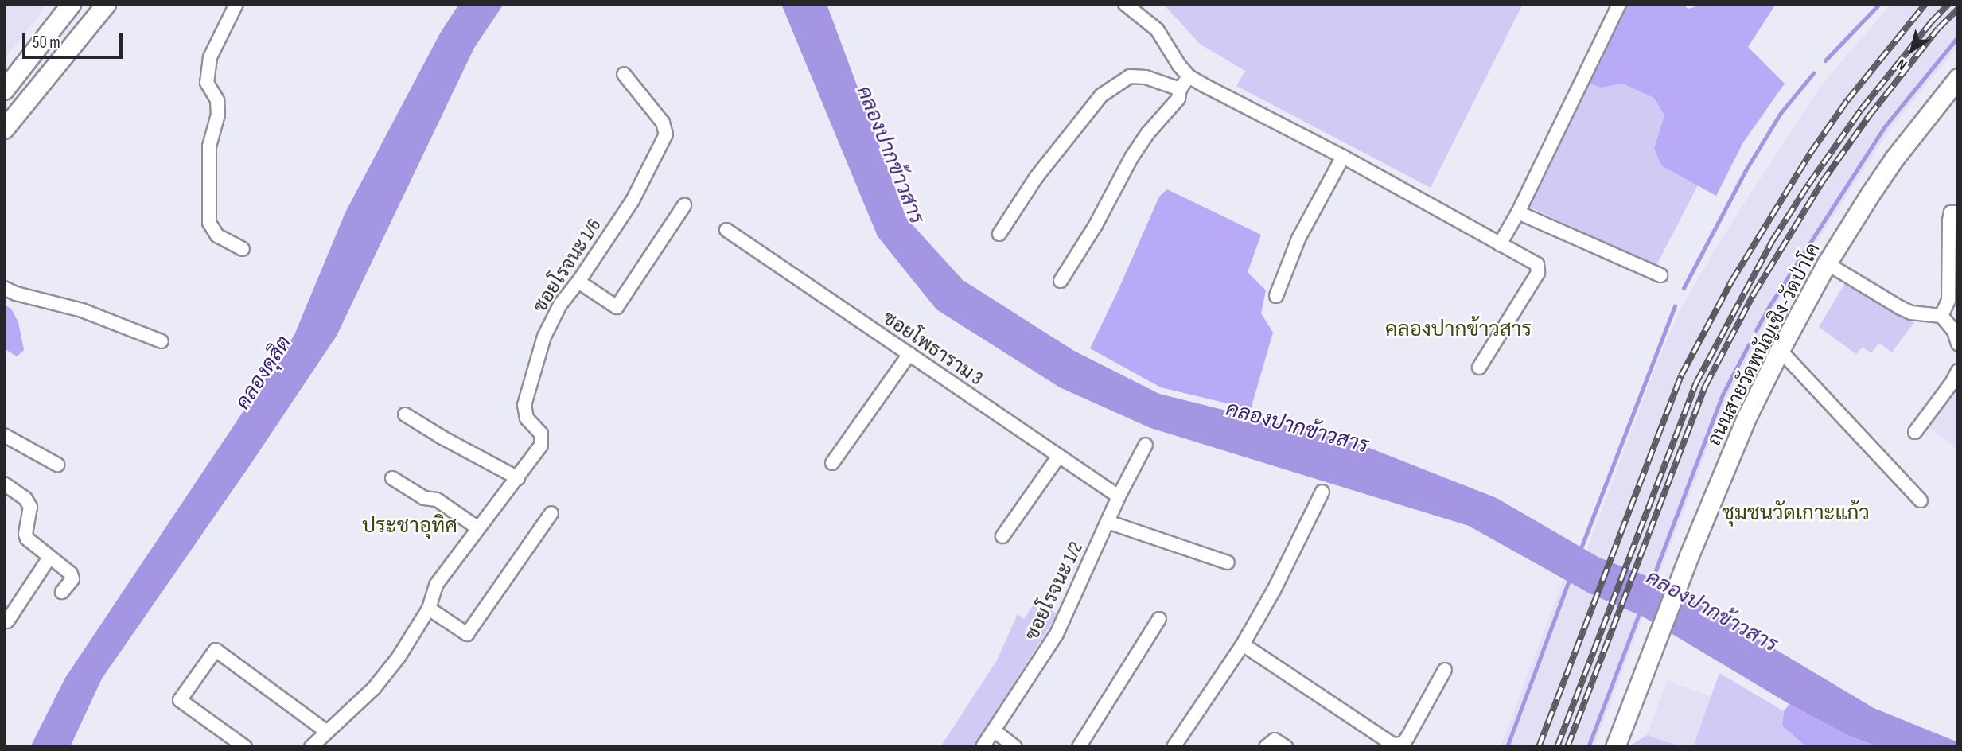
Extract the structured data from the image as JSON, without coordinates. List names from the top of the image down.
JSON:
{
  "streets": {
    "main road": ["ถนนสายวัดพนัญเชิง-วัดป่าโค"],
    "street": ["ซอยโรจนะ 1/6", "ซอยโพธาราม 3", "ซอยโรจนะ 1/2"]
  },
  "crossings": [
    ["ซอยโพธาราม 3", "ซอยโรจนะ 1/2"]
  ],
  "districts": ["คลองปากข้าวสาร", "ชุมชนวัดเกาะแก้ว", "ประชาอุทิศ"],
  "water": ["คลองปากข้าวสาร", "คลองดุสิต"],
  "scale_bar": "50 m",
  "north": "bottom left"
}
